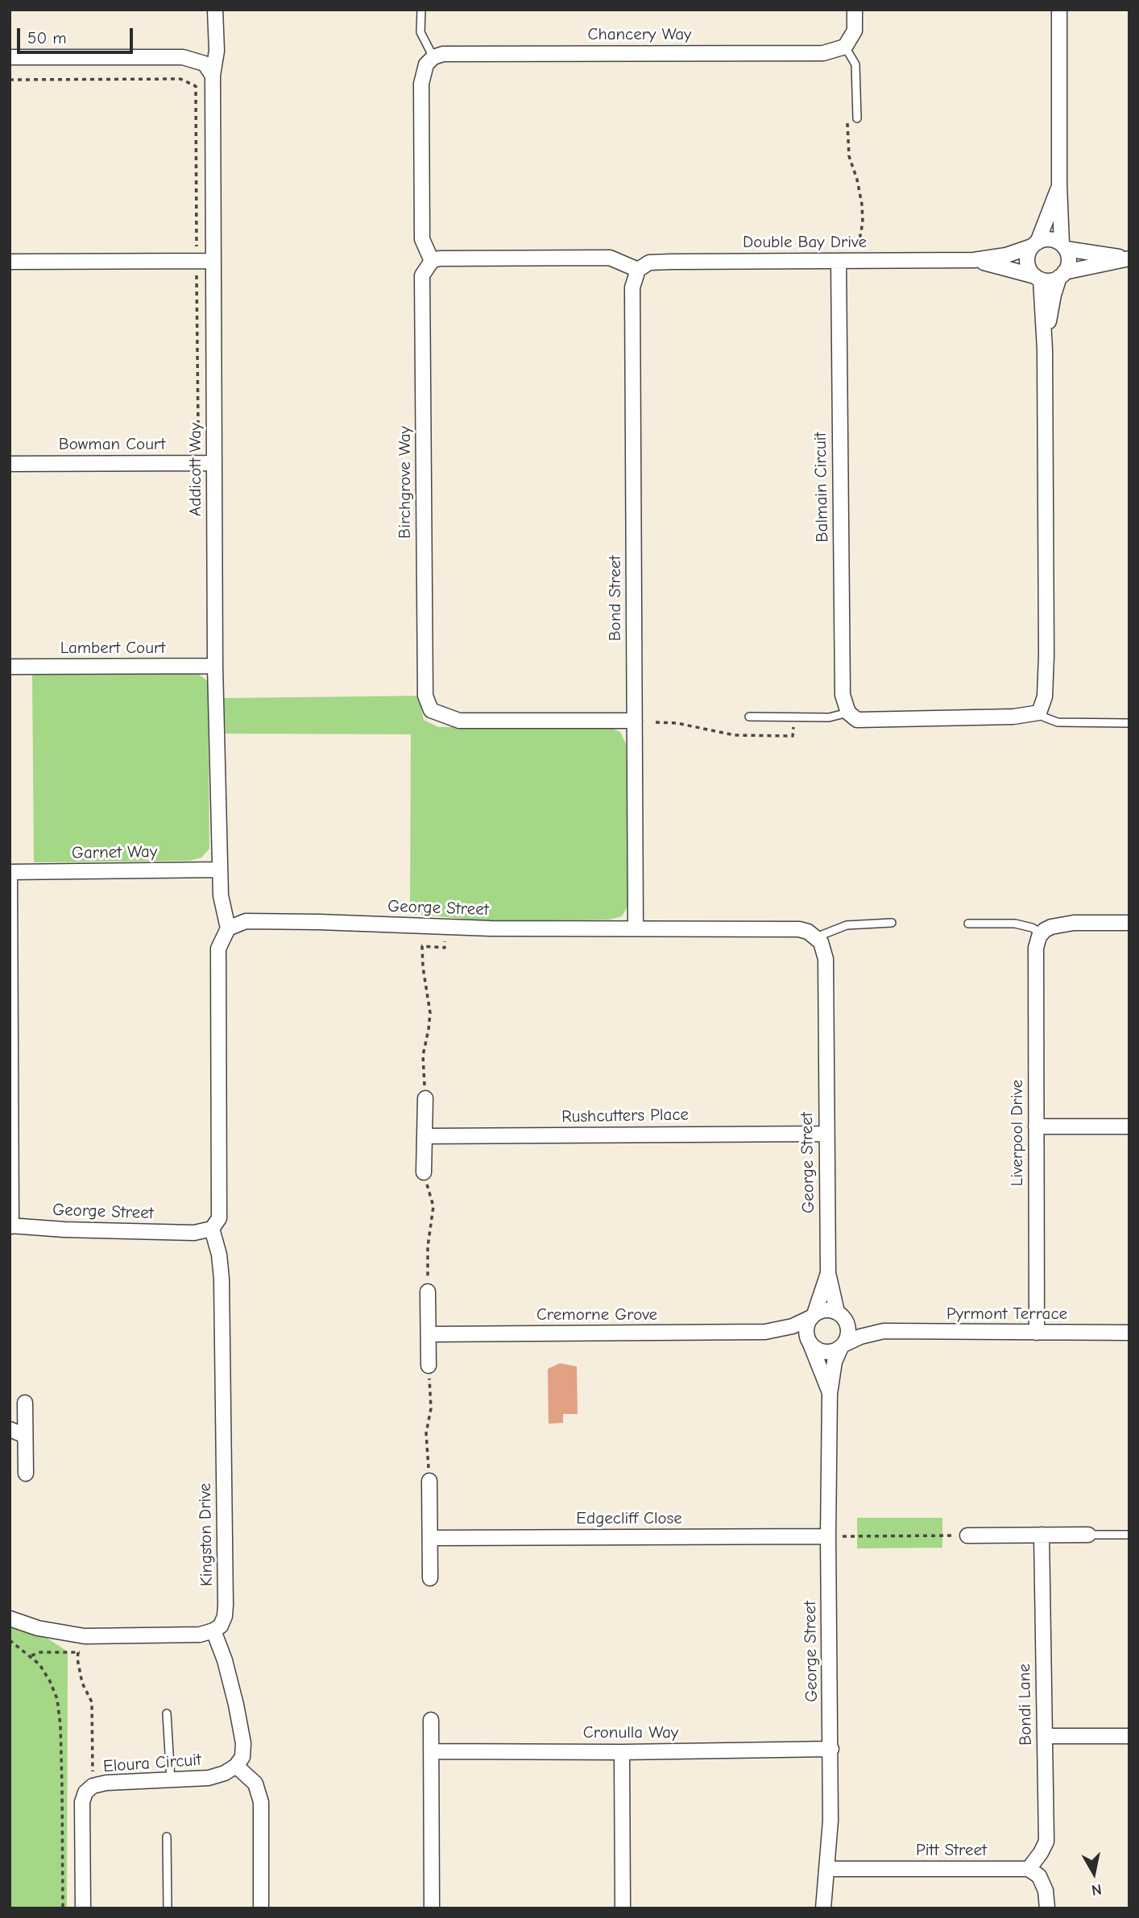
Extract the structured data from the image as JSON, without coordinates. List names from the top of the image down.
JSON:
{
  "streets": {
    "street": [
      "Chancery Way",
      "Double Bay Drive",
      "Bowman Court",
      "Addicott Way",
      "Birchgrove Way",
      "Balmain Circuit",
      "Bond Street",
      "Lambert Court",
      "Garnet Way",
      "George Street",
      "Rushcutters Place",
      "Liverpool Drive",
      "Pyrmont Terrace",
      "Cremorne Grove",
      "Edgecliff Close",
      "Kingston Drive",
      "Bondi Lane",
      "Cronulla Way",
      "Eloura Circuit",
      "Pitt Street"
    ]
  },
  "crossings": [
    ["Double Bay Drive", "Balmain Circuit"],
    ["Double Bay Drive", "Bond Street"],
    ["Bowman Court", "Addicott Way"],
    ["Addicott Way", "Lambert Court"],
    ["Addicott Way", "Garnet Way"],
    ["Addicott Way", "George Street"],
    ["Birchgrove Way", "Bond Street"],
    ["Bond Street", "George Street"],
    ["George Street", "Rushcutters Place"],
    ["George Street", "Pyrmont Terrace"],
    ["George Street", "Cremorne Grove"],
    ["George Street", "Edgecliff Close"],
    ["George Street", "Kingston Drive"],
    ["George Street", "Cronulla Way"],
    ["George Street", "Pitt Street"],
    ["Liverpool Drive", "Pyrmont Terrace"],
    ["Pyrmont Terrace", "Cremorne Grove"],
    ["Bondi Lane", "Pitt Street"]
  ],
  "scale_bar": "50 m",
  "north": "bottom"
}
